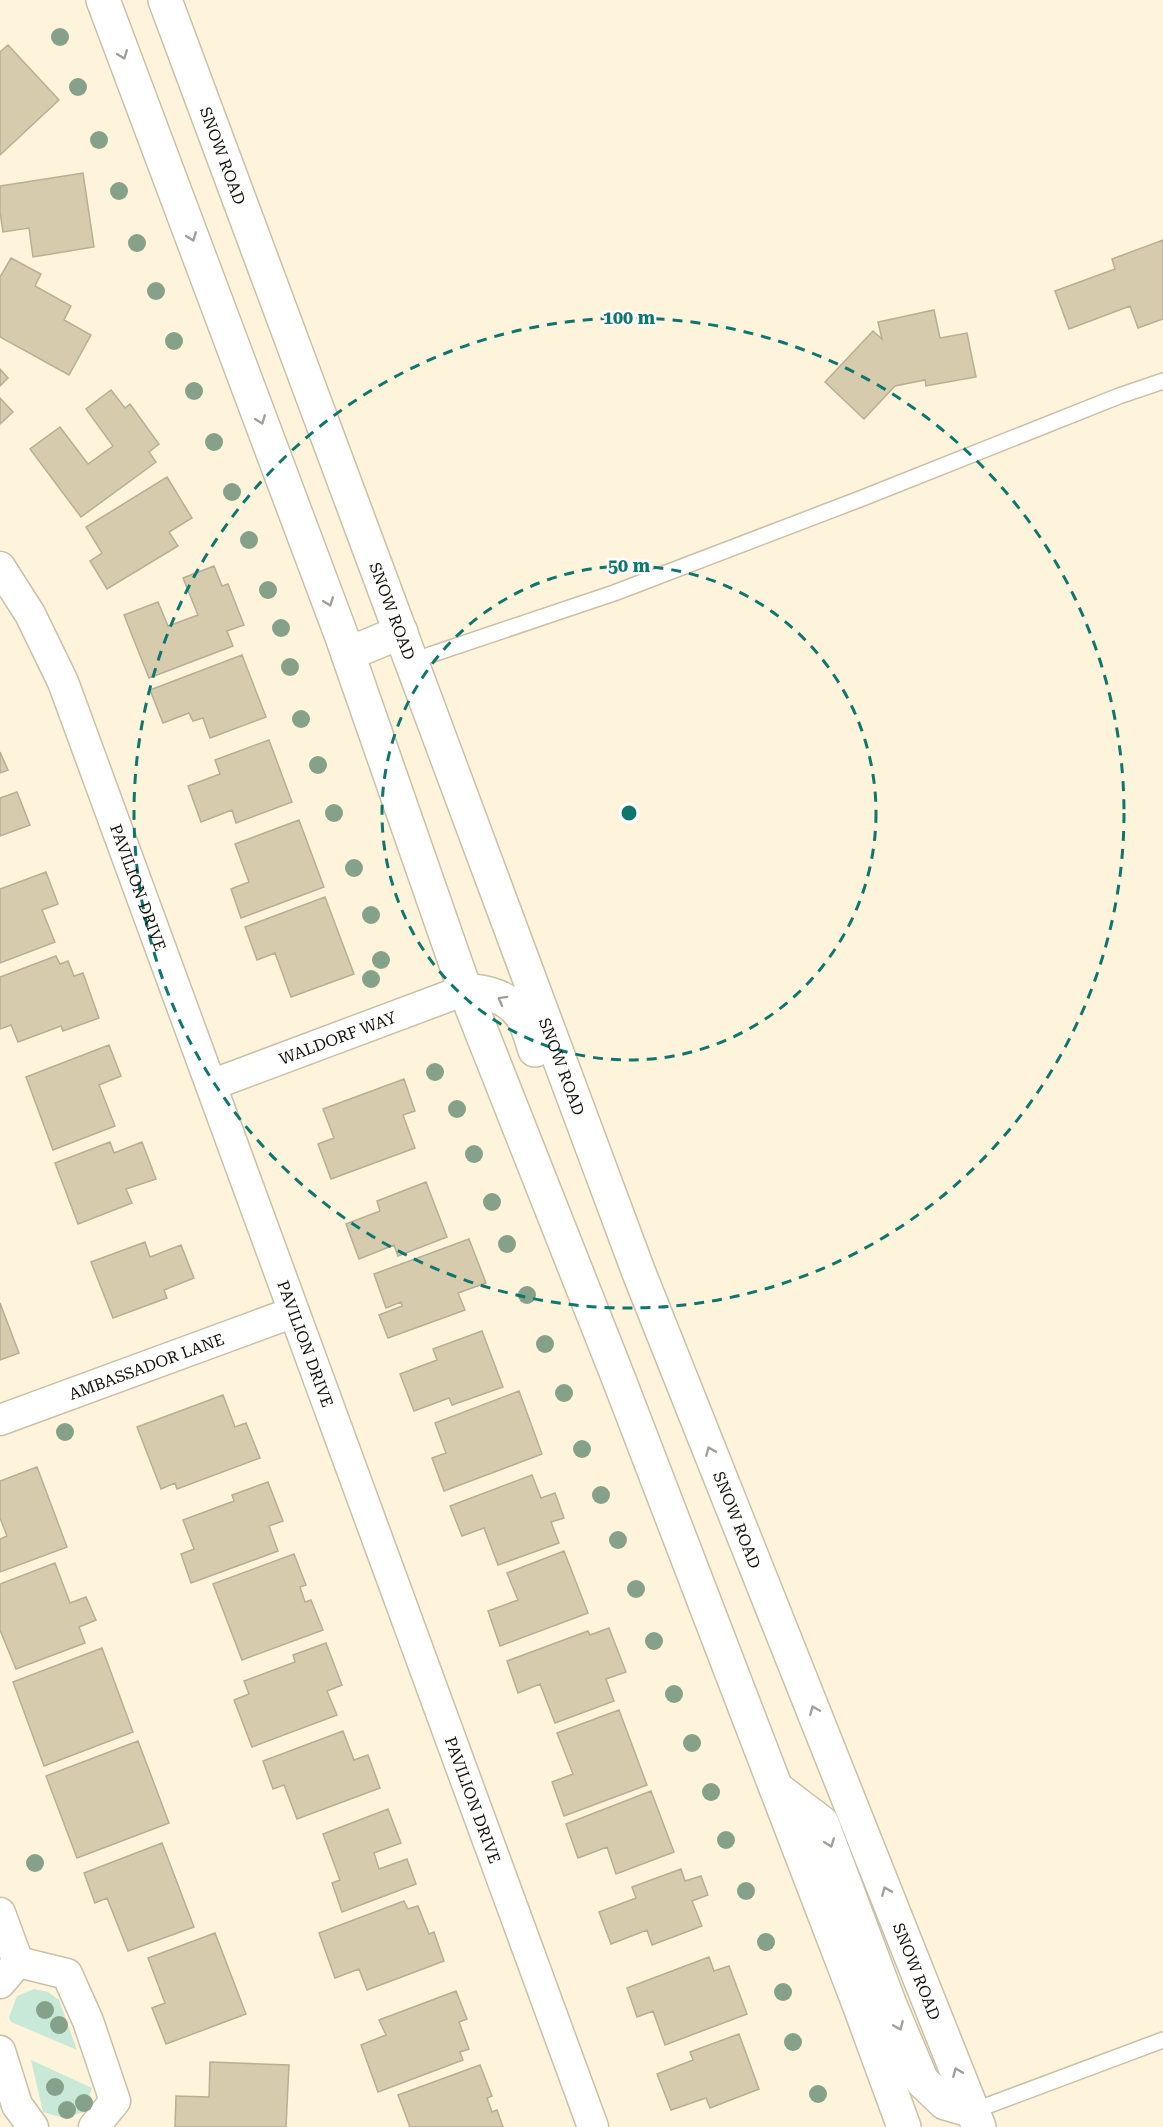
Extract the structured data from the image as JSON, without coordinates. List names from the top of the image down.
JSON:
{
  "streets": {
    "main road": ["SNOW ROAD"],
    "street": ["PAVILION DRIVE", "WALDORF WAY", "AMBASSADOR LANE"]
  },
  "crossings": [
    ["PAVILION DRIVE", "WALDORF WAY"],
    ["PAVILION DRIVE", "AMBASSADOR LANE"]
  ],
  "rings": ["100 m", "50 m"]
}
